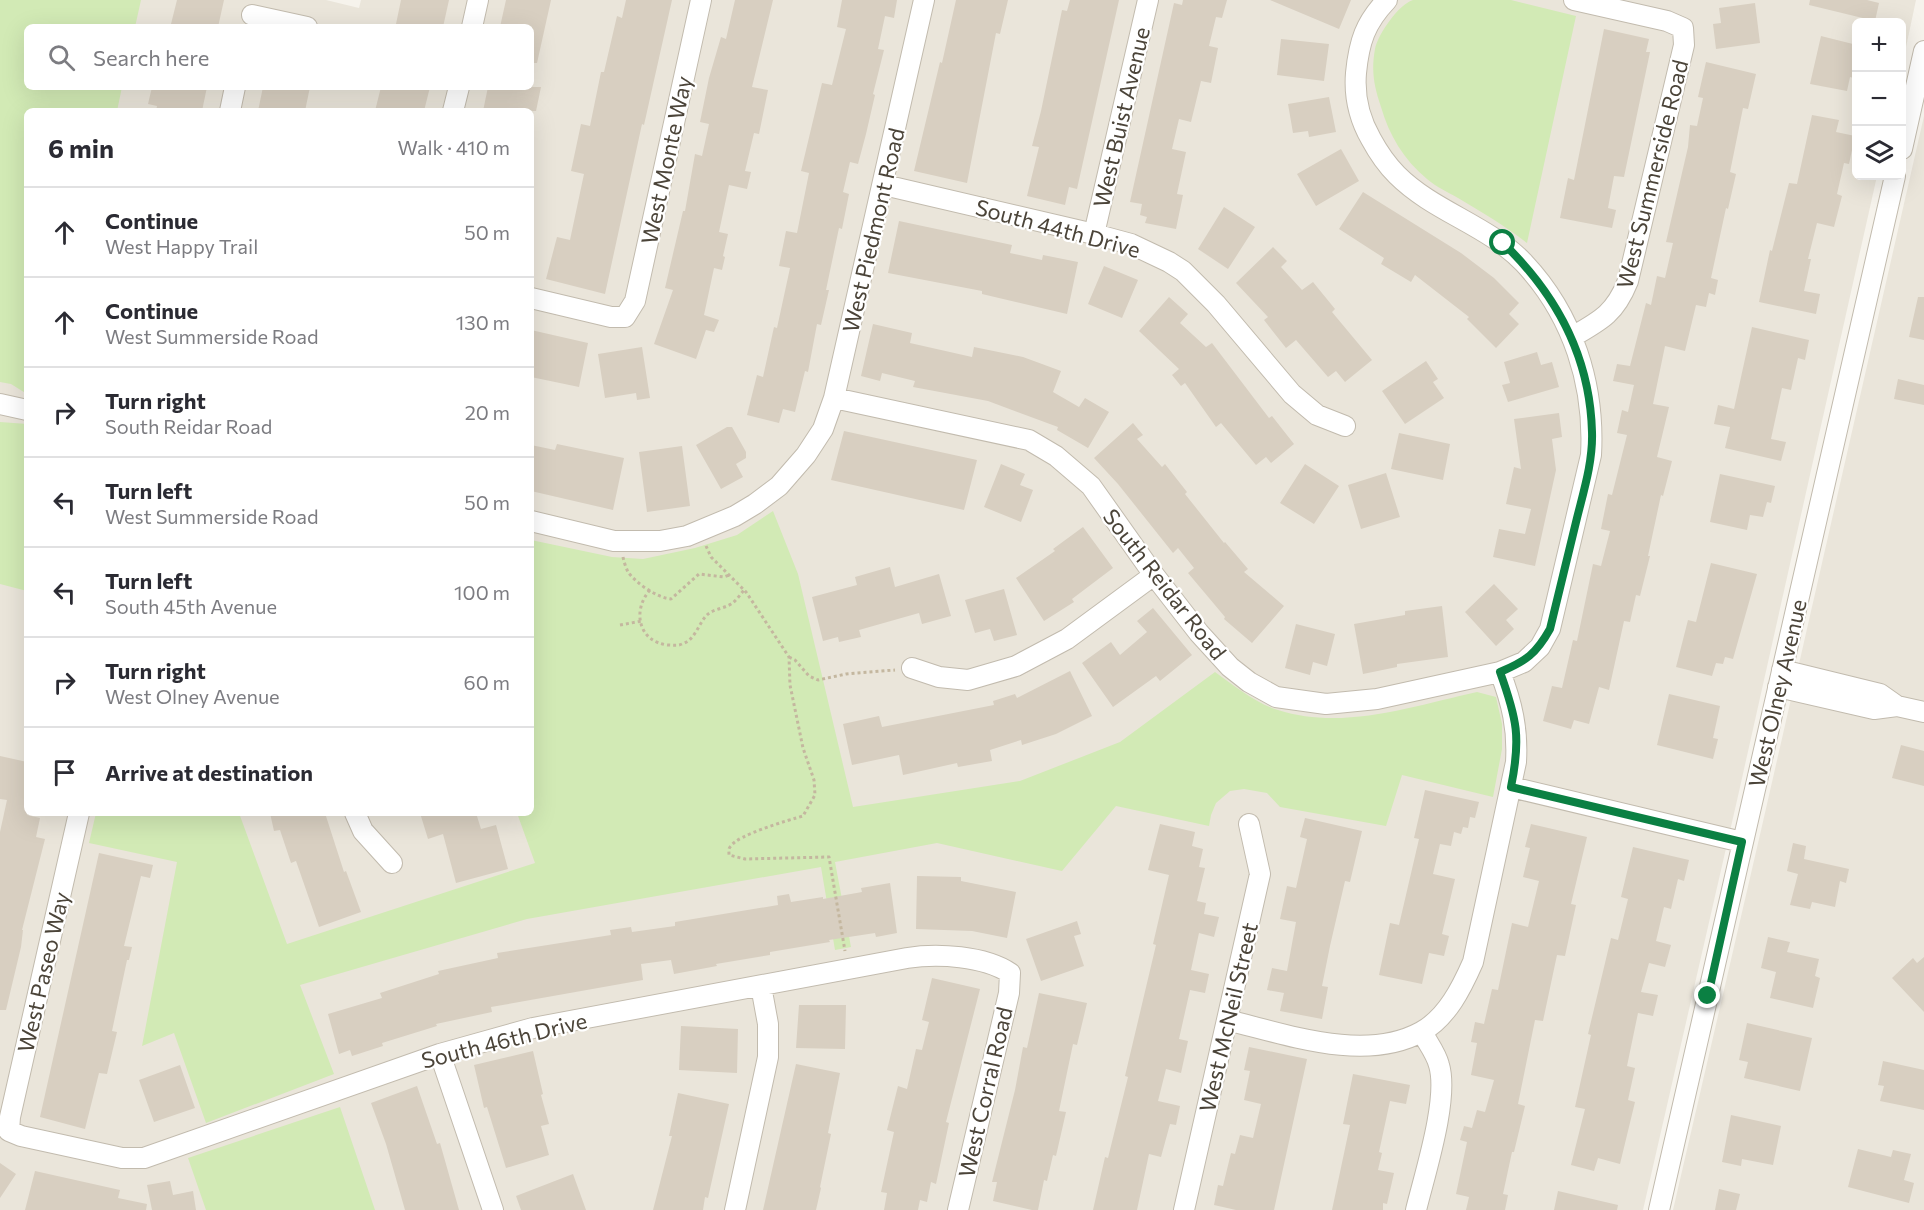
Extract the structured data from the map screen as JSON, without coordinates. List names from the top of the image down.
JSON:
{
  "streets": {
    "street": [
      "West Buist Avenue",
      "West Monte Way",
      "West Summerside Road",
      "South 44th Drive",
      "West Piedmont Road",
      "South Reidar Road",
      "West Olney Avenue",
      "West Paseo Way",
      "West McNeil Street",
      "South 46th Drive",
      "West Corral Road"
    ]
  },
  "crossings": [
    ["West Buist Avenue", "South 44th Drive"],
    ["West Summerside Road", "South Reidar Road"],
    ["South 44th Drive", "West Piedmont Road"],
    ["West Piedmont Road", "South Reidar Road"],
    ["West Paseo Way", "South 46th Drive"],
    ["South 46th Drive", "West Corral Road"]
  ],
  "page": {
    "map_buttons": ["+", "−"],
    "search": "Search here",
    "heading": ["6 min", "Walk · 410 m"],
    "list": [
      ["Continue", "West Happy Trail", "50 m"],
      ["Continue", "West Summerside Road", "130 m"],
      ["Turn right", "South Reidar Road", "20 m"],
      ["Turn left", "West Summerside Road", "50 m"],
      ["Turn left", "South 45th Avenue", "100 m"],
      ["Turn right", "West Olney Avenue", "60 m"],
      "Arrive at destination"
    ]
  }
}
